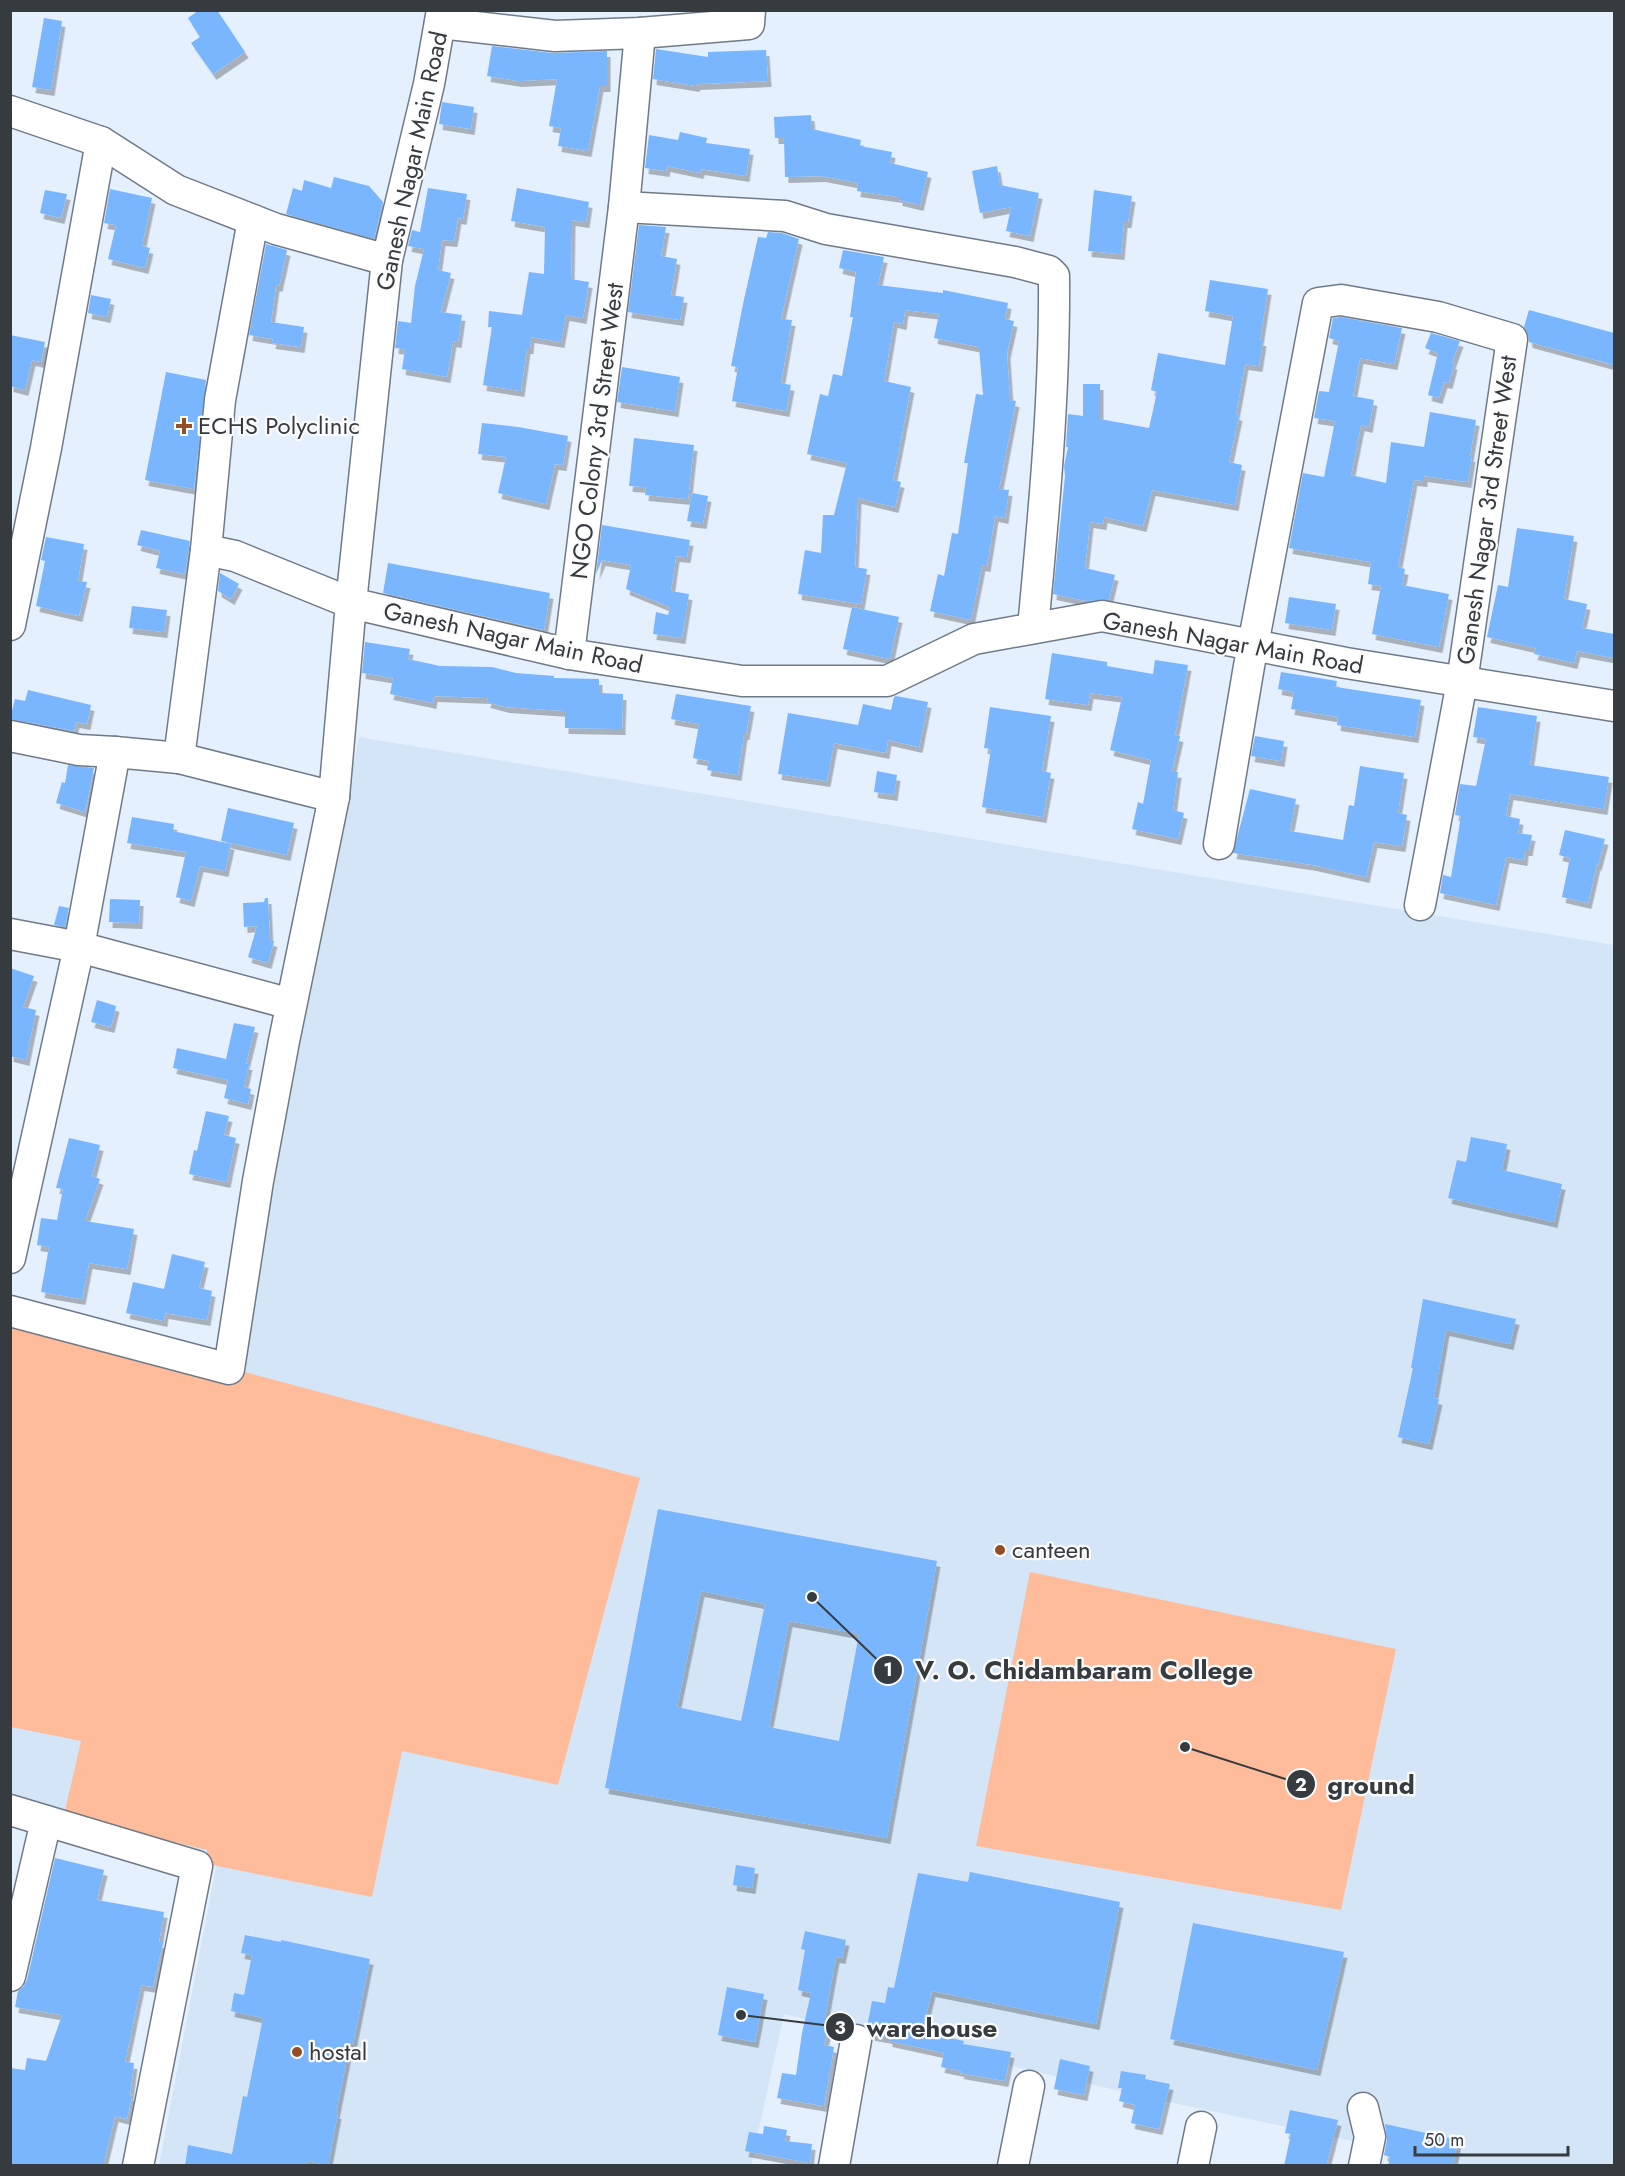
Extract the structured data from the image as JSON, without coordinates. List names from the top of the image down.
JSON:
{
  "streets": {
    "street": ["Ganesh Nagar Main Road", "NGO Colony 3rd Street West", "Ganesh Nagar 3rd Street West"]
  },
  "crossings": [
    ["Ganesh Nagar Main Road", "NGO Colony 3rd Street West"],
    ["Ganesh Nagar Main Road", "Ganesh Nagar 3rd Street West"]
  ],
  "places": {
    "health": ["ECHS Polyclinic"],
    "other": [
      "canteen",
      "V. O. Chidambaram College",
      "ground",
      "warehouse",
      "hostal"
    ]
  },
  "scale_bar": "50 m"
}
